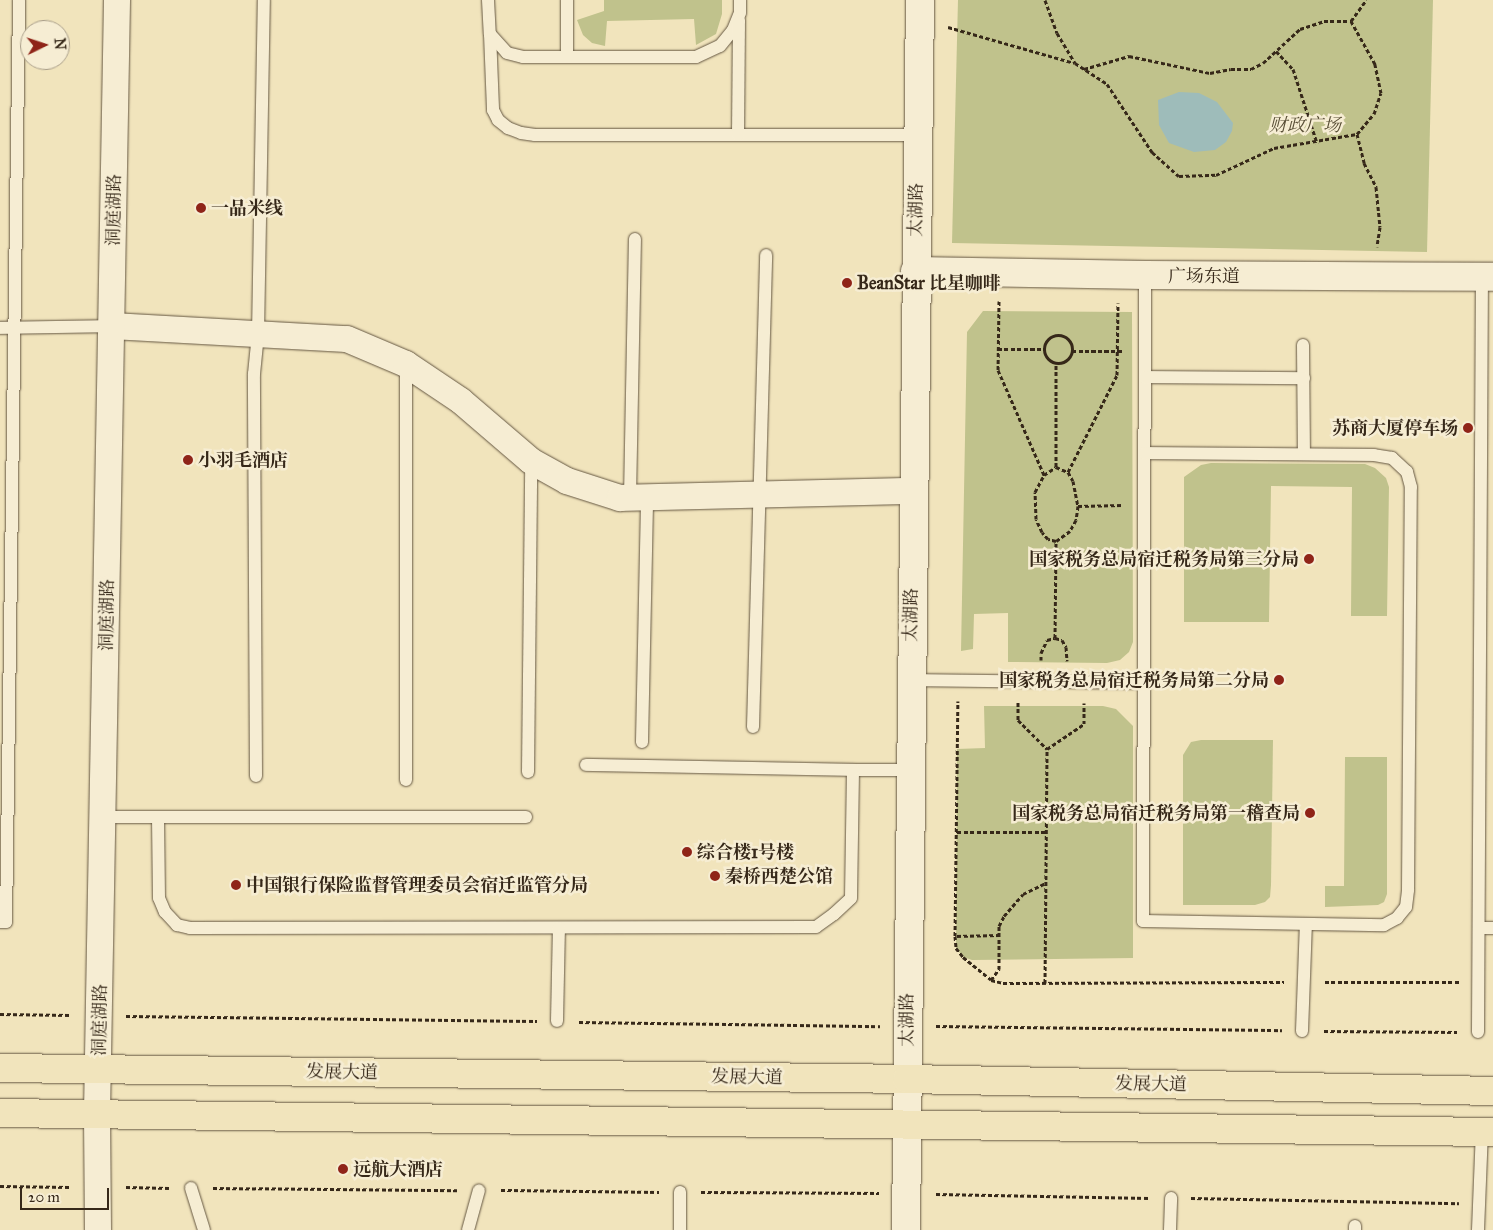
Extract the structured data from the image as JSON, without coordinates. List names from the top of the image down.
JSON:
{
  "streets": {
    "main road": ["发展大道"],
    "street": ["洞庭湖路", "太湖路", "广场东道"]
  },
  "crossings": [
    ["洞庭湖路", "发展大道"],
    ["太湖路", "广场东道"],
    ["太湖路", "发展大道"]
  ],
  "parks": ["财政广场"],
  "places": [
    "一品米线",
    "BeanStar 比星咖啡",
    "苏商大厦停车场",
    "小羽毛酒店",
    "国家税务总局宿迁税务局第三分局",
    "国家税务总局宿迁税务局第二分局",
    "国家税务总局宿迁税务局第一稽查局",
    "综合楼1号楼",
    "秦桥西楚公馆",
    "中国银行保险监督管理委员会宿迁监管分局",
    "远航大酒店"
  ],
  "scale_bar": "20 m",
  "north": "right"
}
